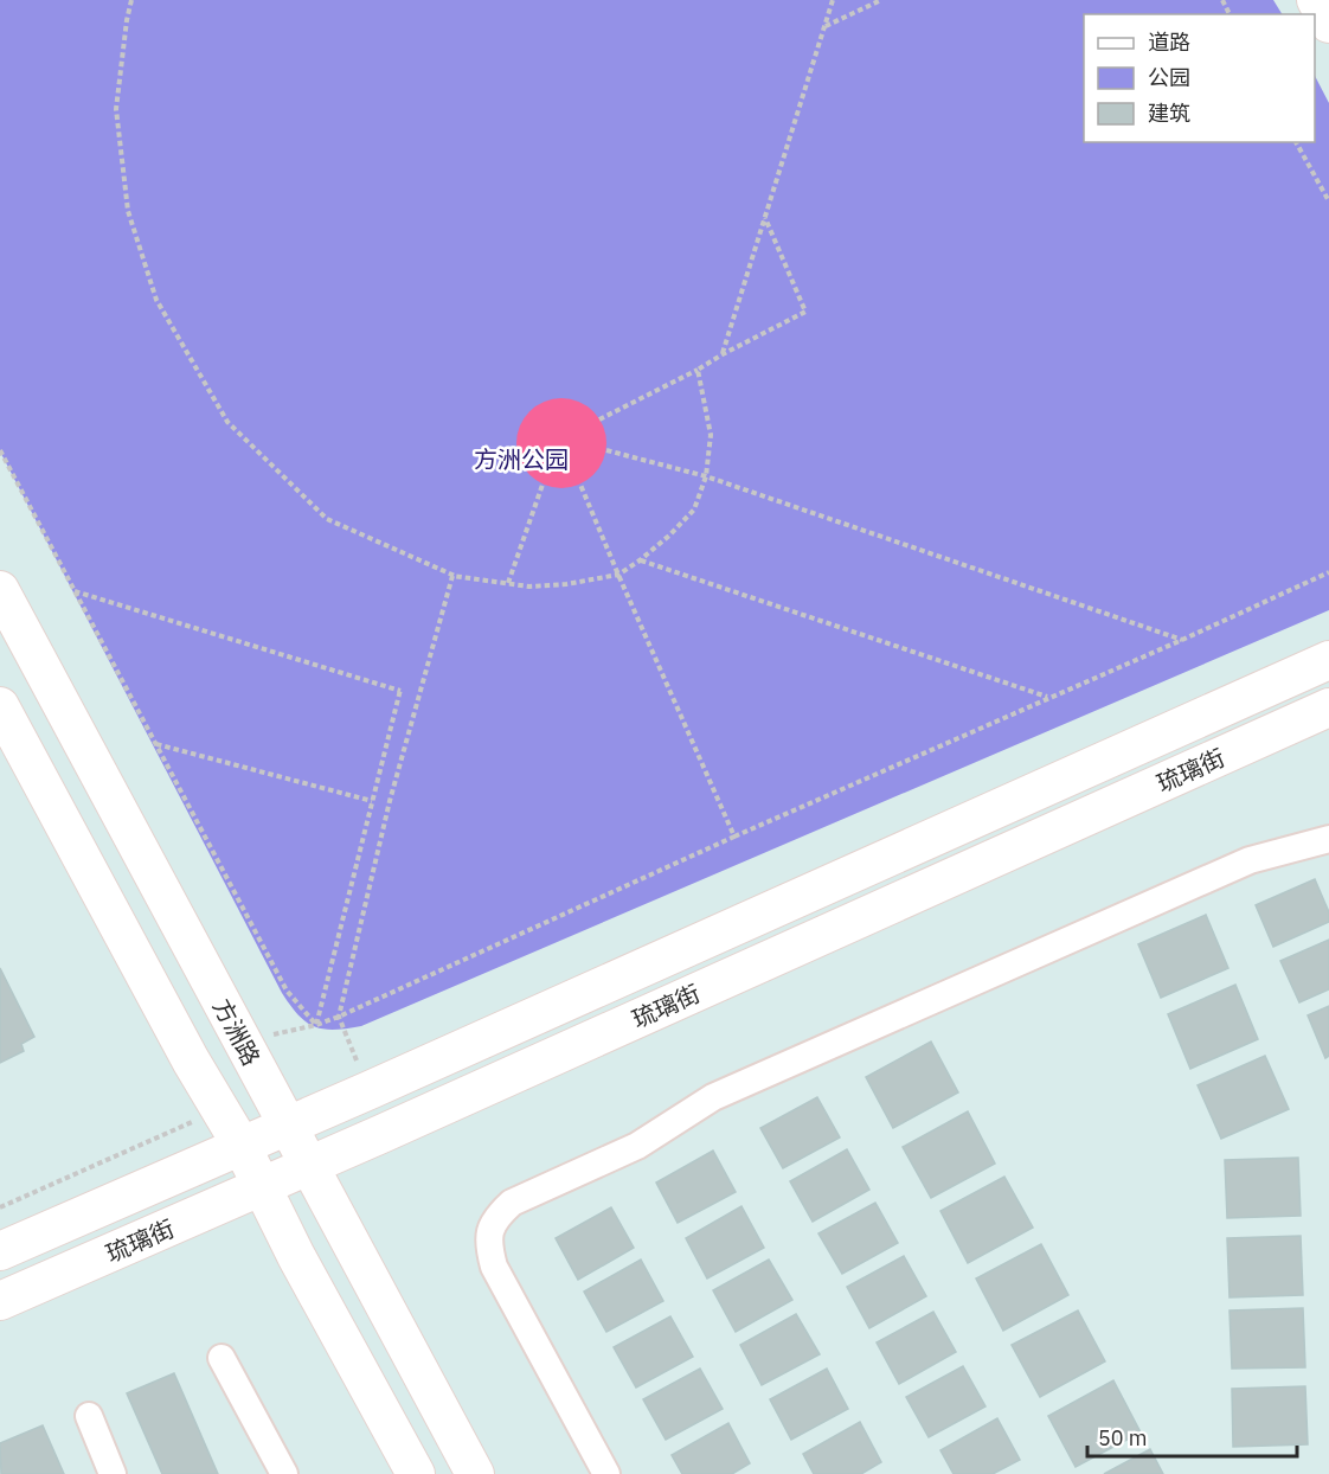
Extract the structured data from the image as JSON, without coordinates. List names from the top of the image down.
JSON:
{
  "streets": {
    "main road": ["琉璃街", "方洲路"]
  },
  "crossings": [
    ["琉璃街", "方洲路"]
  ],
  "parks": ["方洲公园"],
  "legend": ["道路", "公园", "建筑"],
  "scale_bar": "50 m"
}
